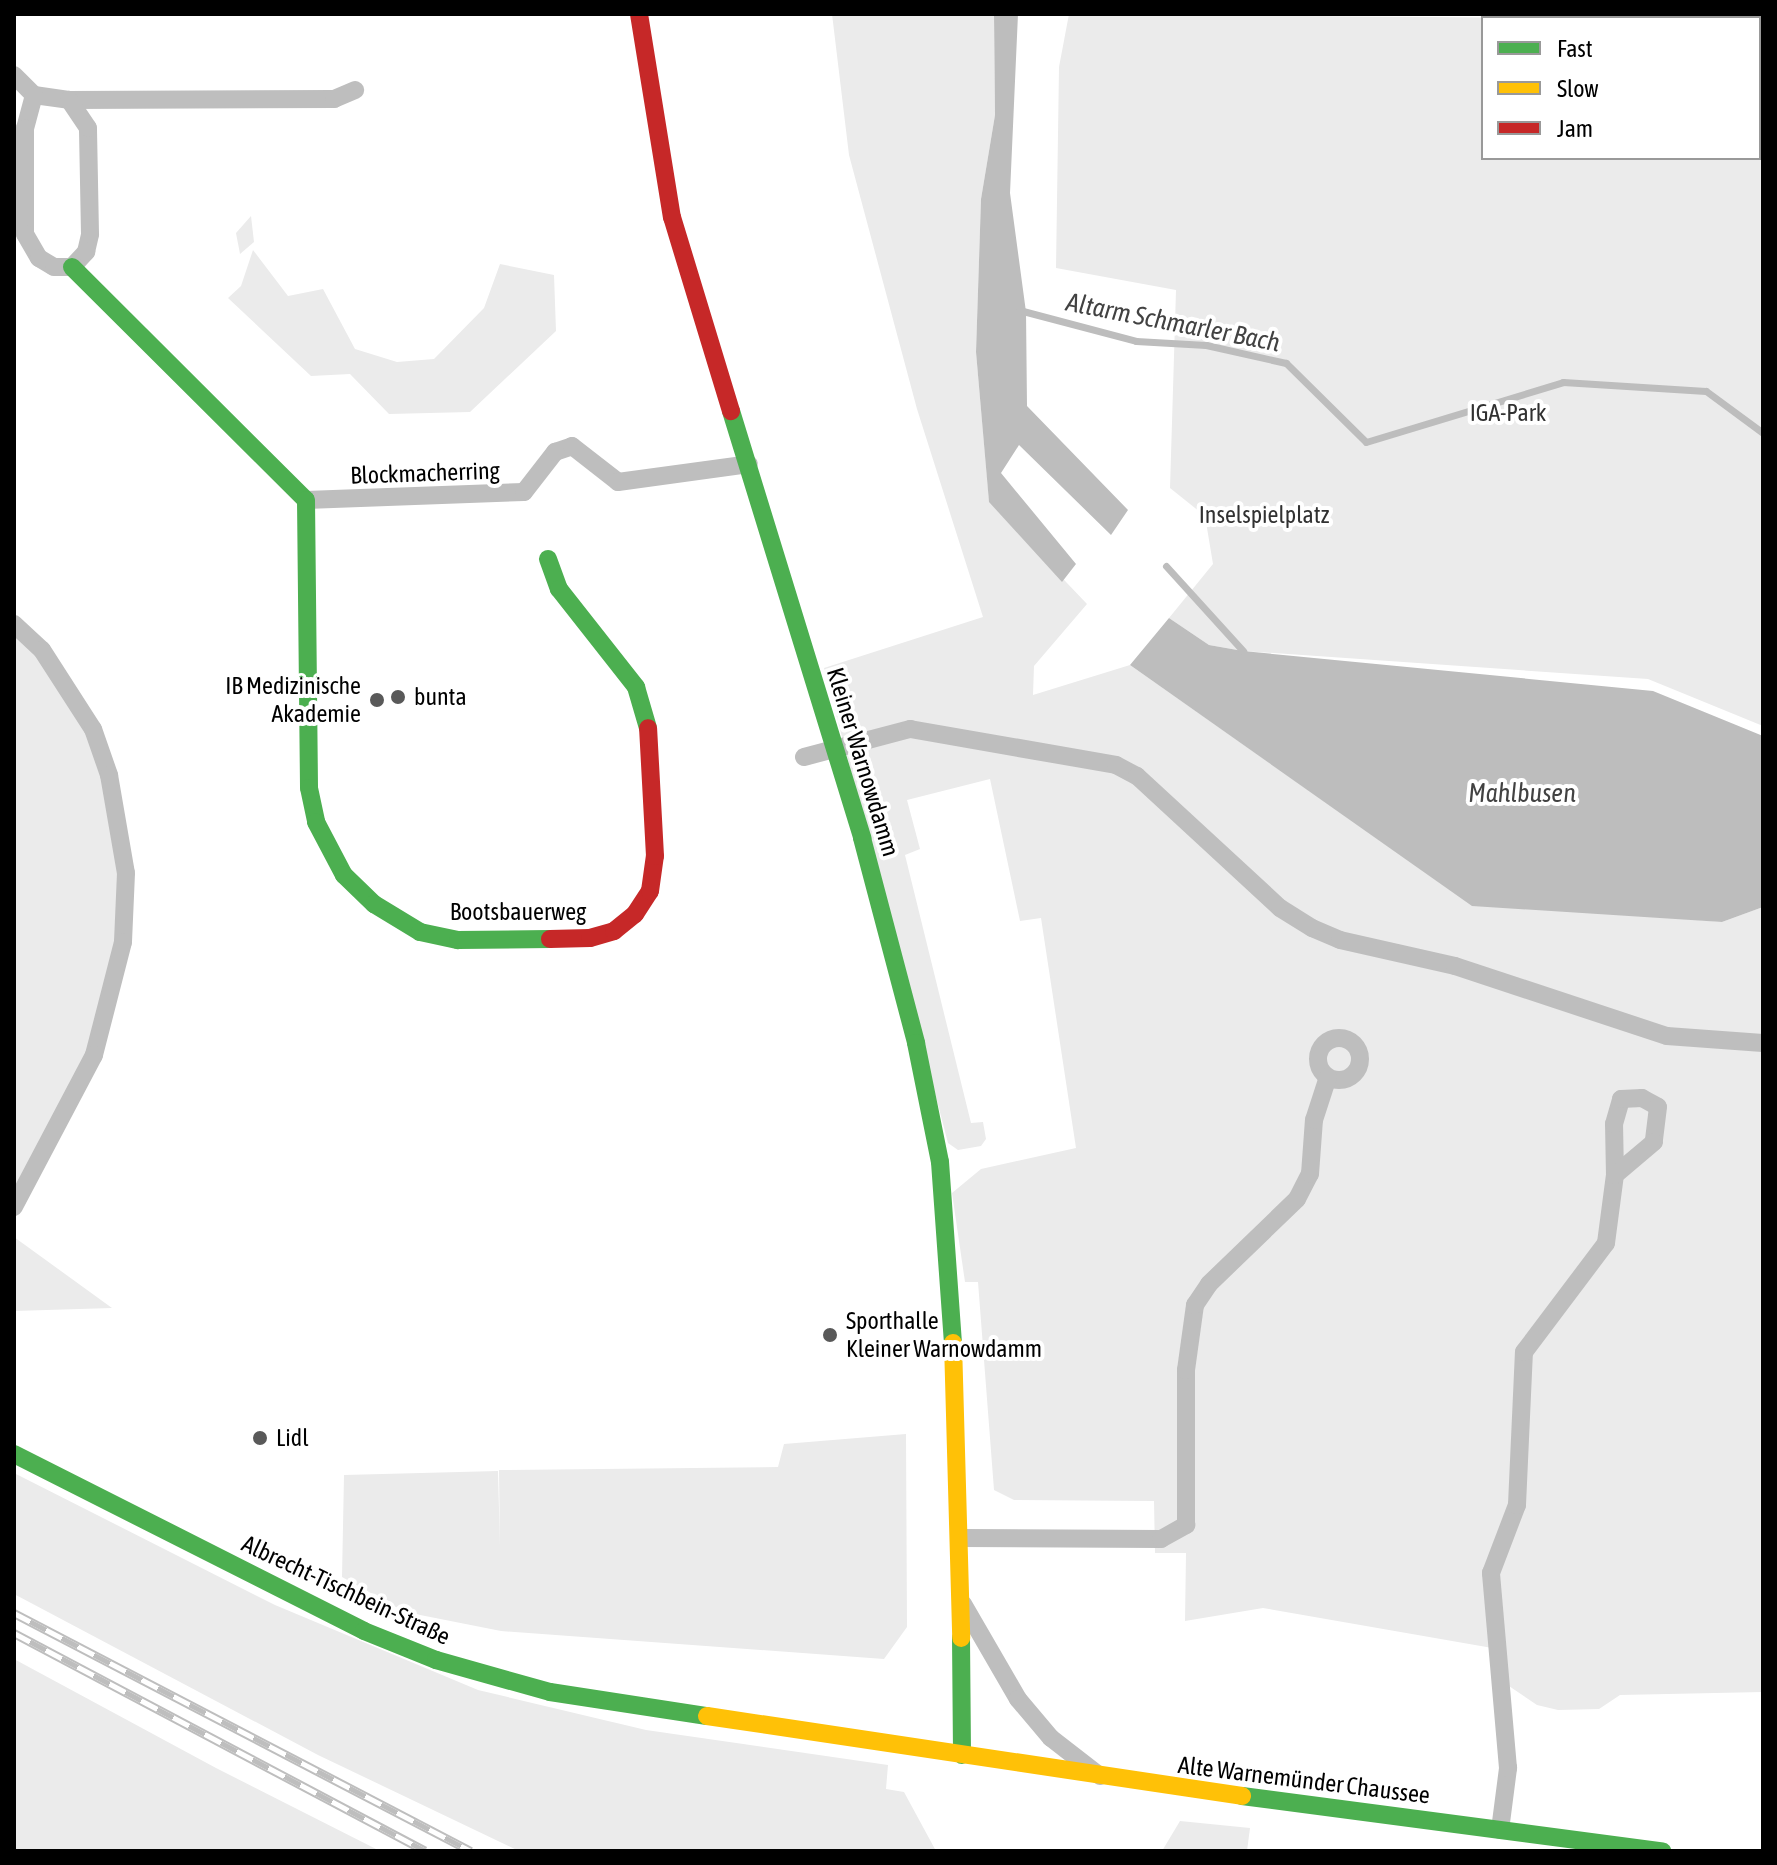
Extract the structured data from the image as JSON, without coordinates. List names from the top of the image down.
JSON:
{
  "streets": {
    "street": [
      "Blockmacherring",
      "Kleiner Warnowdamm",
      "Bootsbauerweg",
      "Albrecht-Tischbein-Straße",
      "Alte Warnemünder Chaussee"
    ]
  },
  "crossings": [
    ["Blockmacherring", "Kleiner Warnowdamm"],
    ["Blockmacherring", "Bootsbauerweg"],
    ["Kleiner Warnowdamm", "Albrecht-Tischbein-Straße"],
    ["Kleiner Warnowdamm", "Alte Warnemünder Chaussee"],
    ["Albrecht-Tischbein-Straße", "Alte Warnemünder Chaussee"]
  ],
  "water": ["Altarm Schmarler Bach", "Mahlbusen"],
  "parks": ["IGA-Park", "Inselspielplatz"],
  "places": [
    "bunta",
    "IB Medizinische Akademie",
    "Sporthalle Kleiner Warnowdamm",
    "Lidl"
  ],
  "legend": ["Fast", "Slow", "Jam"]
}
